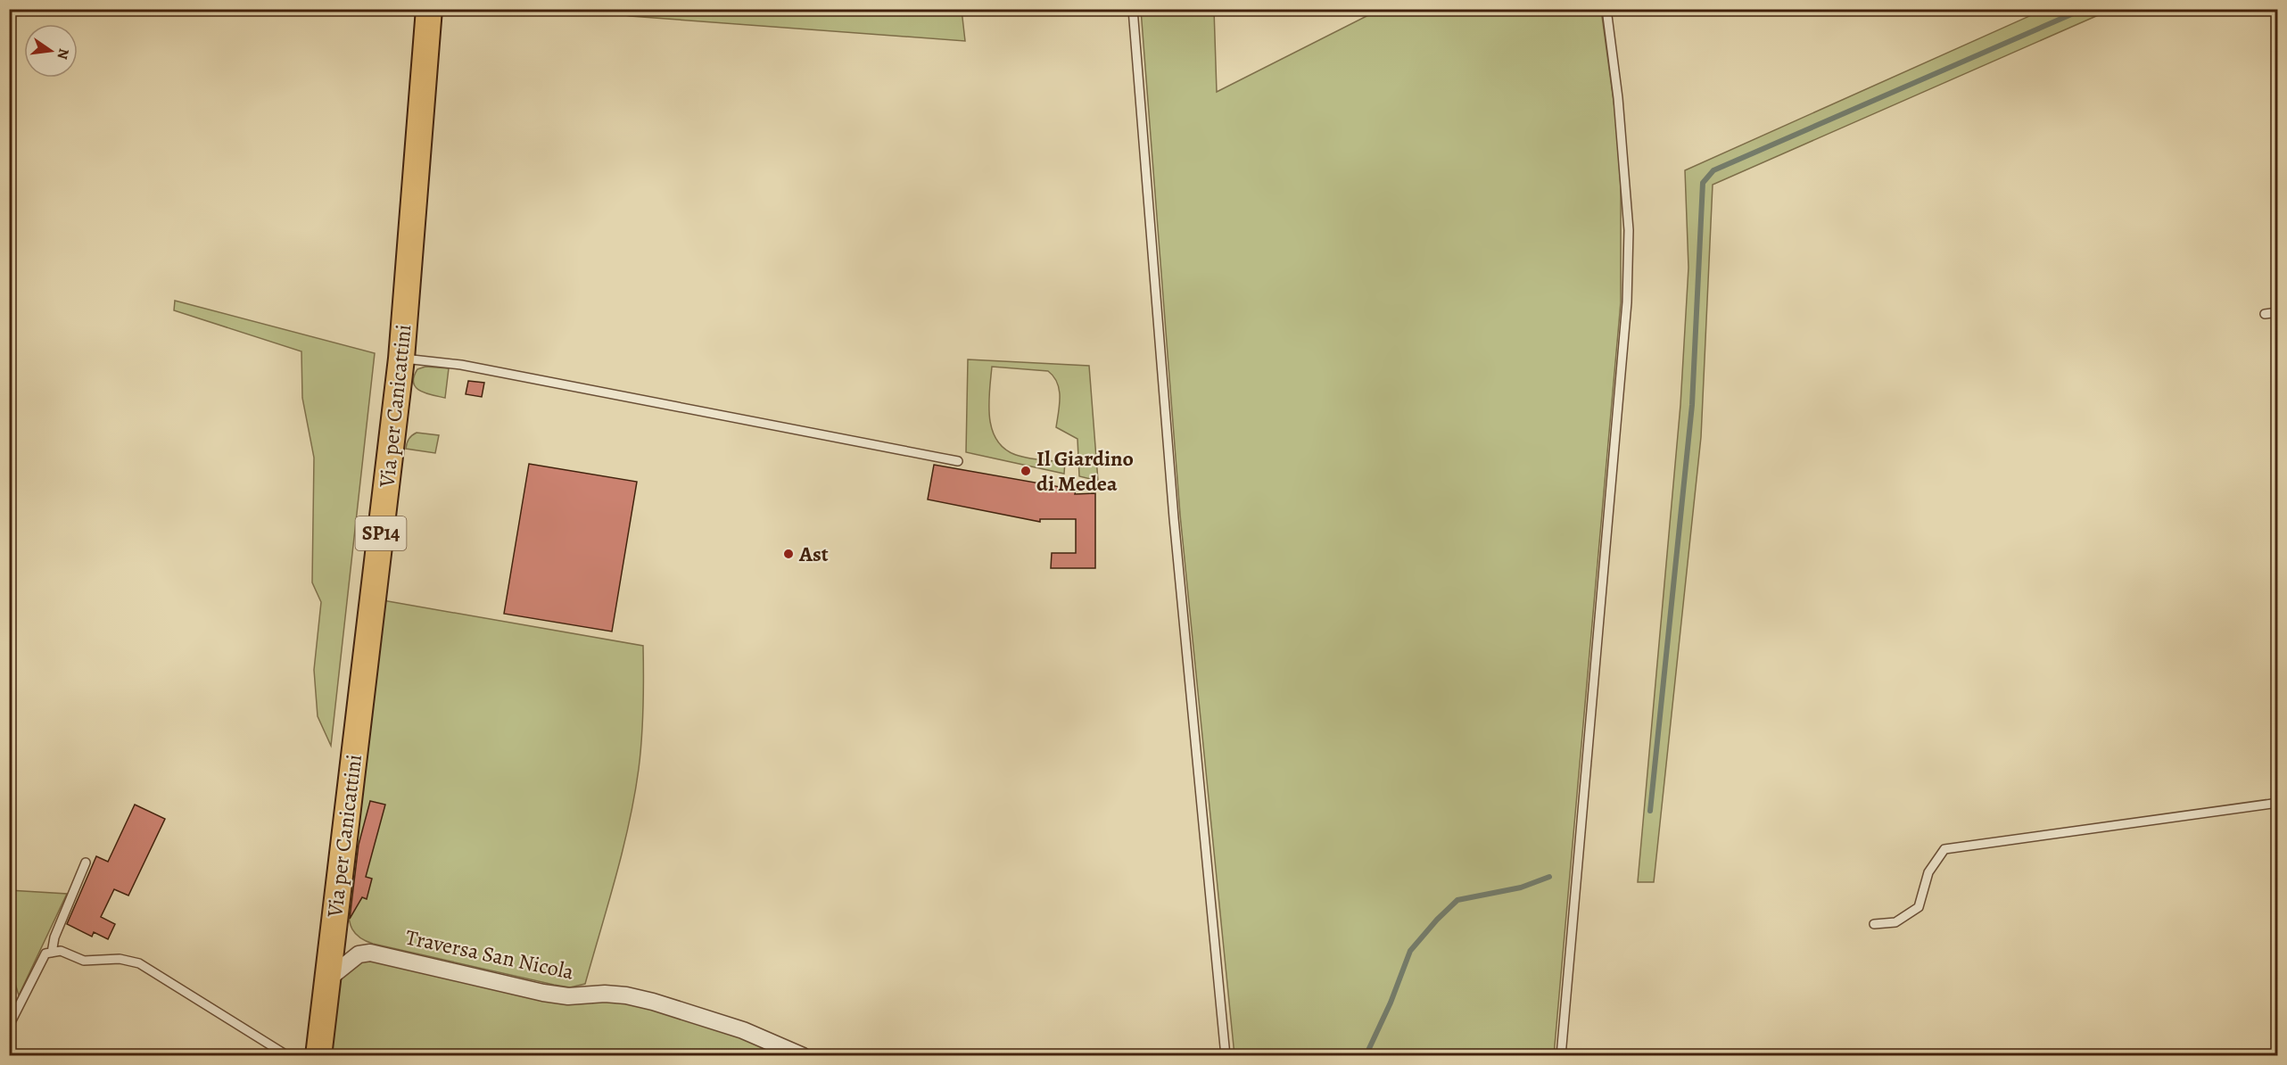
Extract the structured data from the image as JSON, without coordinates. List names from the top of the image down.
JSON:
{
  "streets": {
    "main road": ["Via per Canicattini", "SP14"],
    "street": ["Traversa San Nicola"]
  },
  "crossings": [
    ["Via per Canicattini", "Traversa San Nicola"]
  ],
  "places": ["Il Giardino di Medea", "Ast"],
  "north": "right"
}
